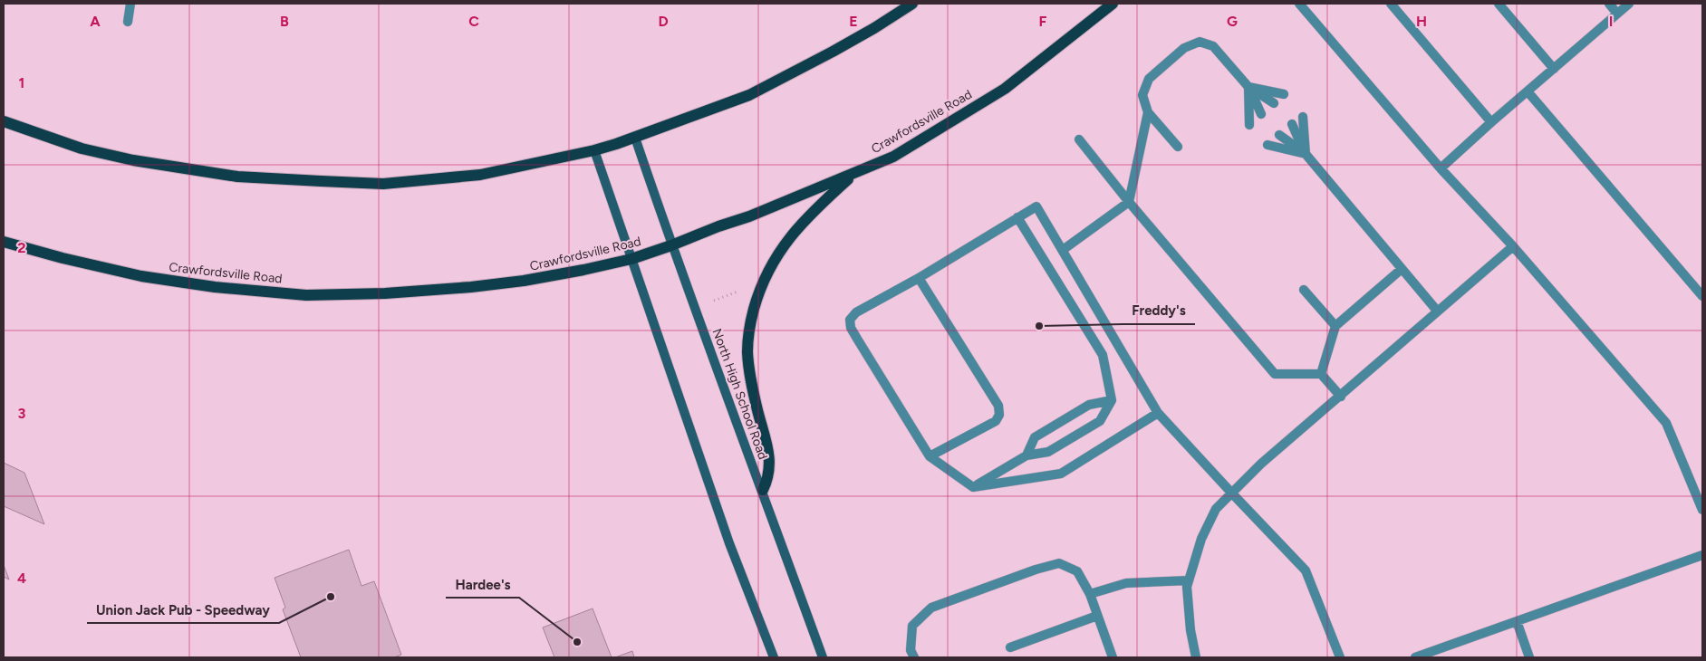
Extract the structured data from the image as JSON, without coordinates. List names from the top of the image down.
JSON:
{
  "streets": {
    "main road": ["Crawfordsville Road"],
    "street": ["North High School Road"]
  },
  "crossings": [
    ["Crawfordsville Road", "North High School Road"]
  ],
  "places": ["Freddy's", "Union Jack Pub - Speedway", "Hardee's"],
  "grid": {
    "columns": [
      "A",
      "B",
      "C",
      "D",
      "E",
      "F",
      "G",
      "H",
      "I"
    ],
    "rows": [
      "1",
      "2",
      "3",
      "4"
    ]
  }
}
